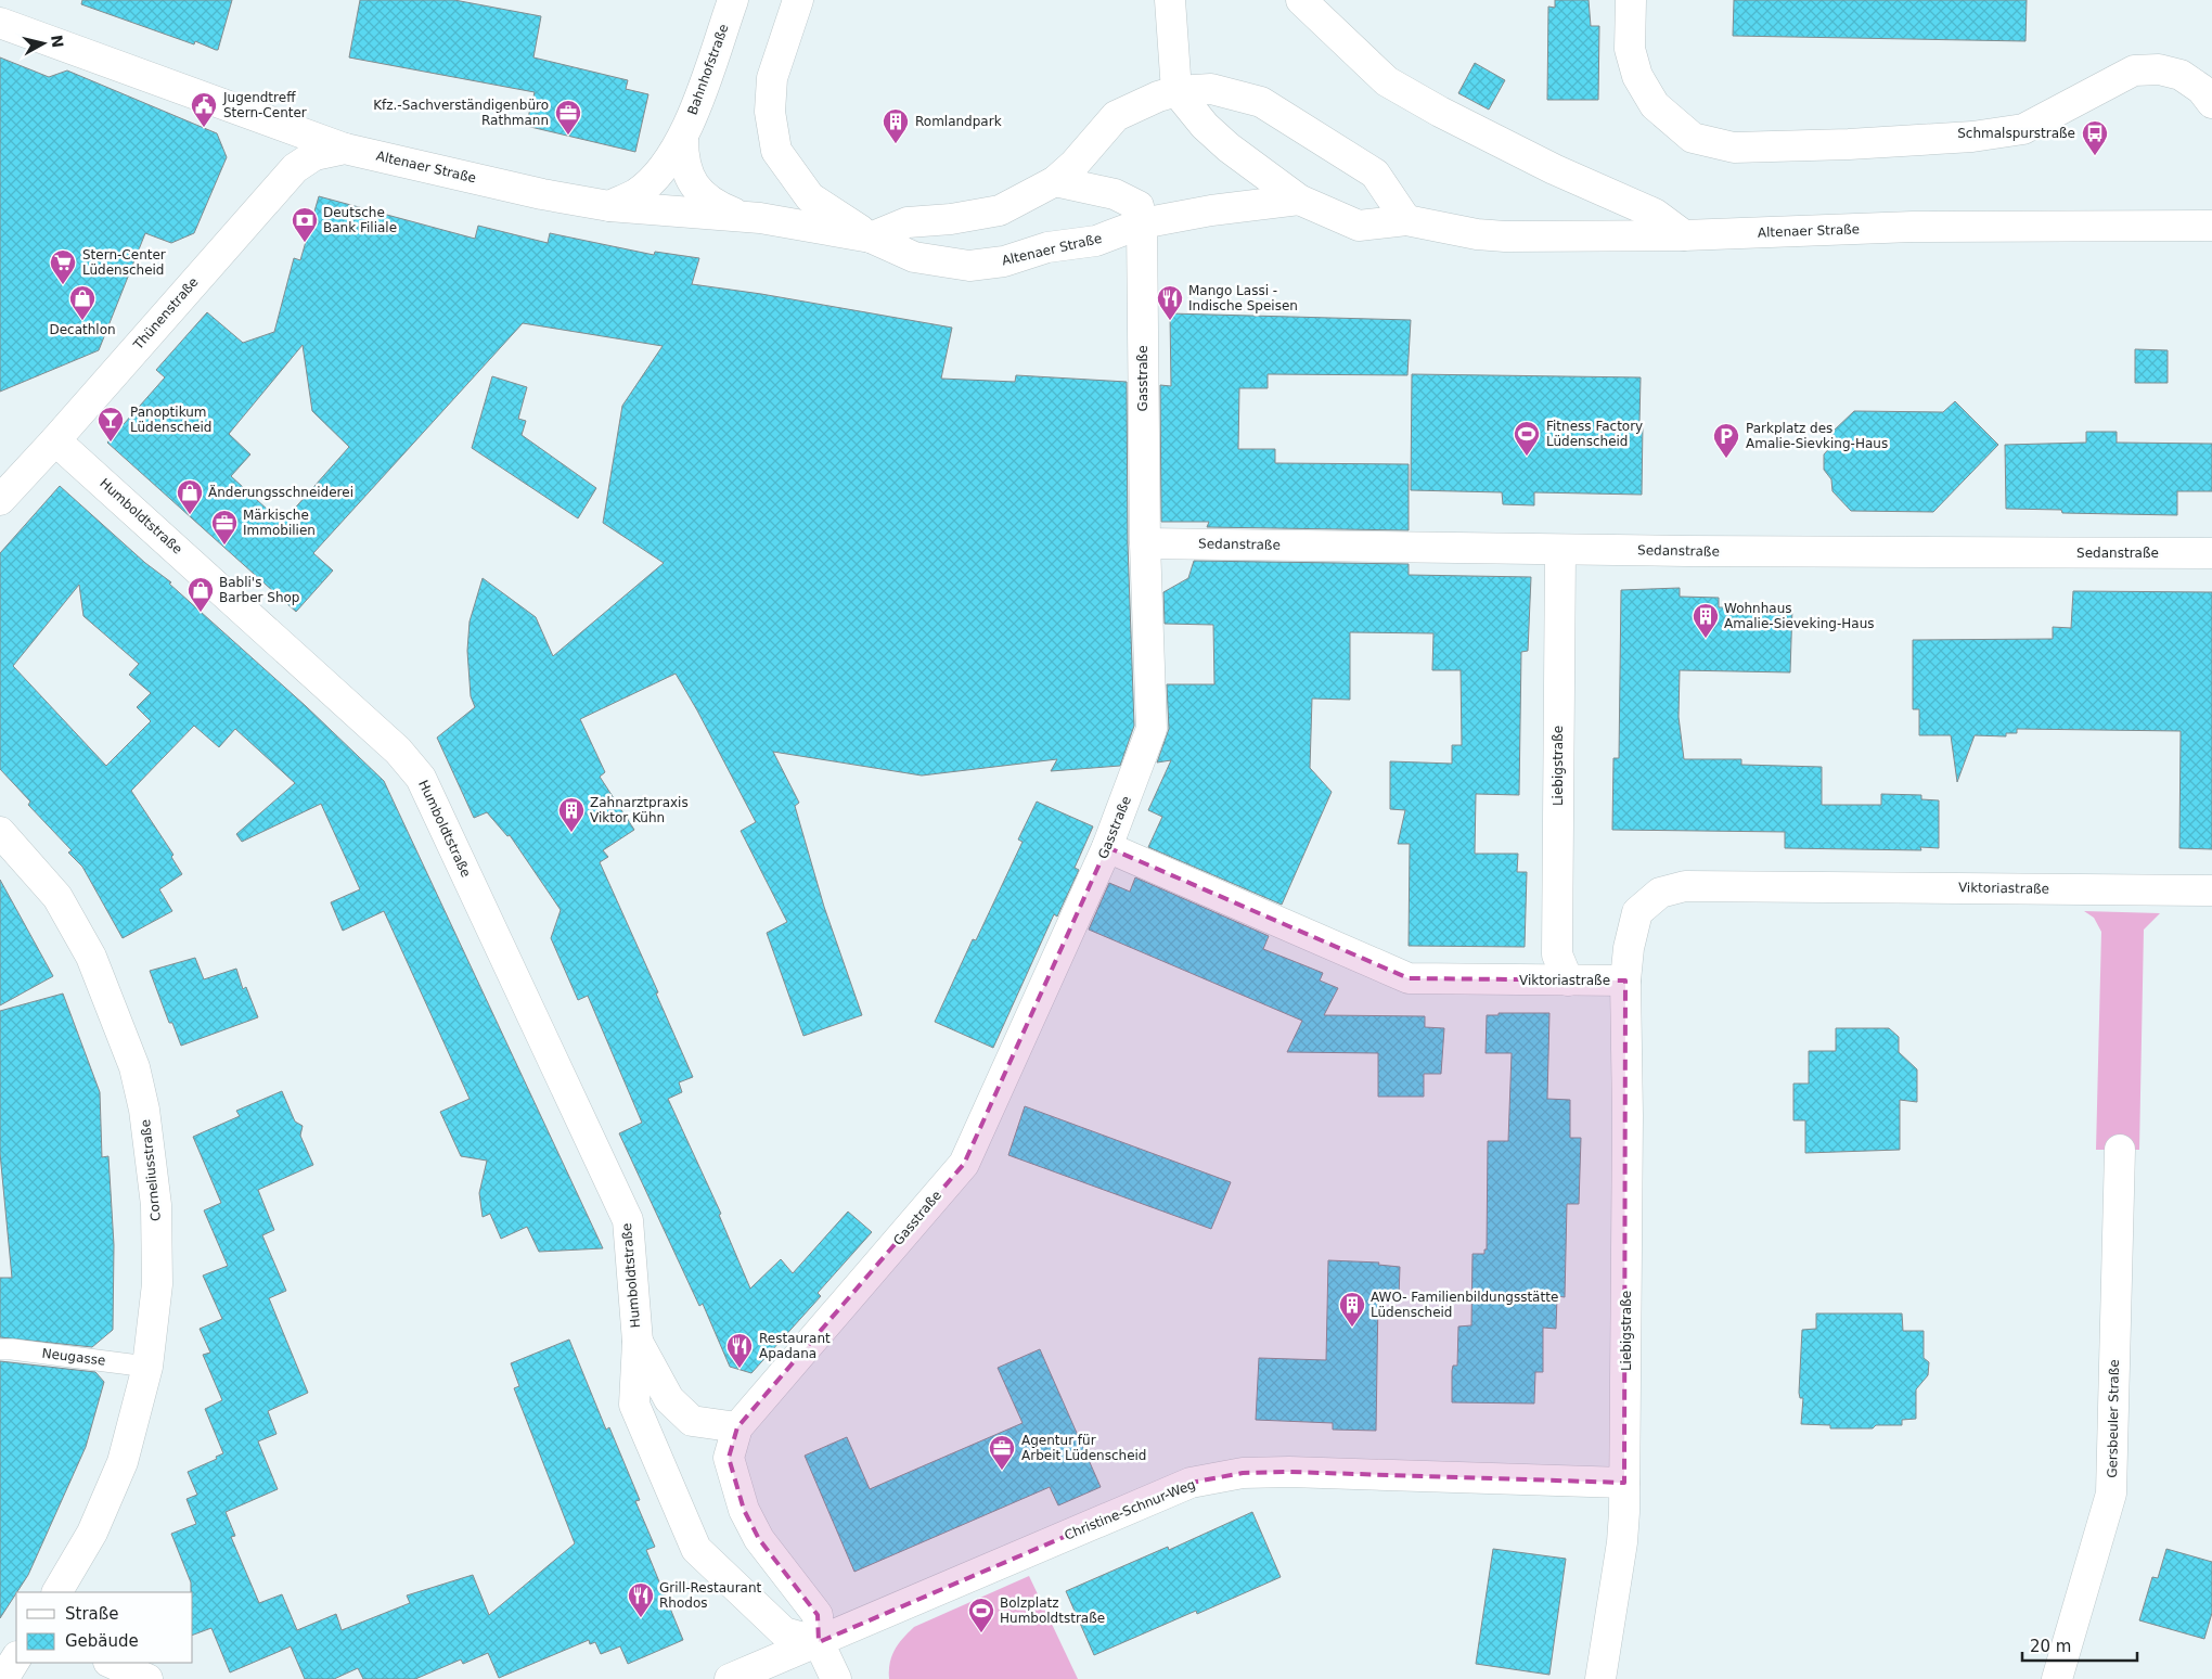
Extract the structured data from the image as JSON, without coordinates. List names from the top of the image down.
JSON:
{
  "streets": {
    "street": [
      "Bahnhofstraße",
      "Altenaer Straße",
      "Thünenstraße",
      "Gasstraße",
      "Humboldtstraße",
      "Sedanstraße",
      "Liebigstraße",
      "Viktoriastraße",
      "Corneliusstraße",
      "Gersbeuler Straße",
      "Christine-Schnur-Weg"
    ],
    "lane": ["Neugasse"]
  },
  "crossings": [
    ["Bahnhofstraße", "Altenaer Straße"],
    ["Altenaer Straße", "Thünenstraße"],
    ["Altenaer Straße", "Gasstraße"],
    ["Thünenstraße", "Humboldtstraße"],
    ["Gasstraße", "Humboldtstraße"],
    ["Gasstraße", "Sedanstraße"],
    ["Gasstraße", "Viktoriastraße"],
    ["Humboldtstraße", "Christine-Schnur-Weg"],
    ["Sedanstraße", "Liebigstraße"],
    ["Liebigstraße", "Viktoriastraße"],
    ["Liebigstraße", "Christine-Schnur-Weg"],
    ["Corneliusstraße", "Neugasse"]
  ],
  "places": {
    "public building": ["Jugendtreff Stern-Center"],
    "office": ["Kfz.-Sachverständigenbüro Rathmann", "Märkische Immobilien", "Agentur für Arbeit Lüdenscheid"],
    "building": [
      "Romlandpark",
      "Wohnhaus Amalie-Sieveking-Haus",
      "Zahnarztpraxis Viktor Kühn",
      "AWO- Familienbildungsstätte Lüdenscheid"
    ],
    "bus stop": ["Schmalspurstraße"],
    "bank": ["Deutsche Bank Filiale"],
    "supermarket": ["Stern-Center Lüdenscheid"],
    "shop": ["Decathlon", "Änderungsschneiderei", "Babli's Barber Shop"],
    "restaurant": ["Mango Lassi - Indische Speisen", "Restaurant Apadana", "Grill-Restaurant Rhodos"],
    "bar": ["Panoptikum Lüdenscheid"],
    "sports": ["Fitness Factory Lüdenscheid", "Bolzplatz Humboldtstraße"],
    "parking": ["Parkplatz des Amalie-Sievking-Haus"]
  },
  "legend": ["Straße", "Gebäude"],
  "scale_bar": "20 m",
  "north": "right"
}
